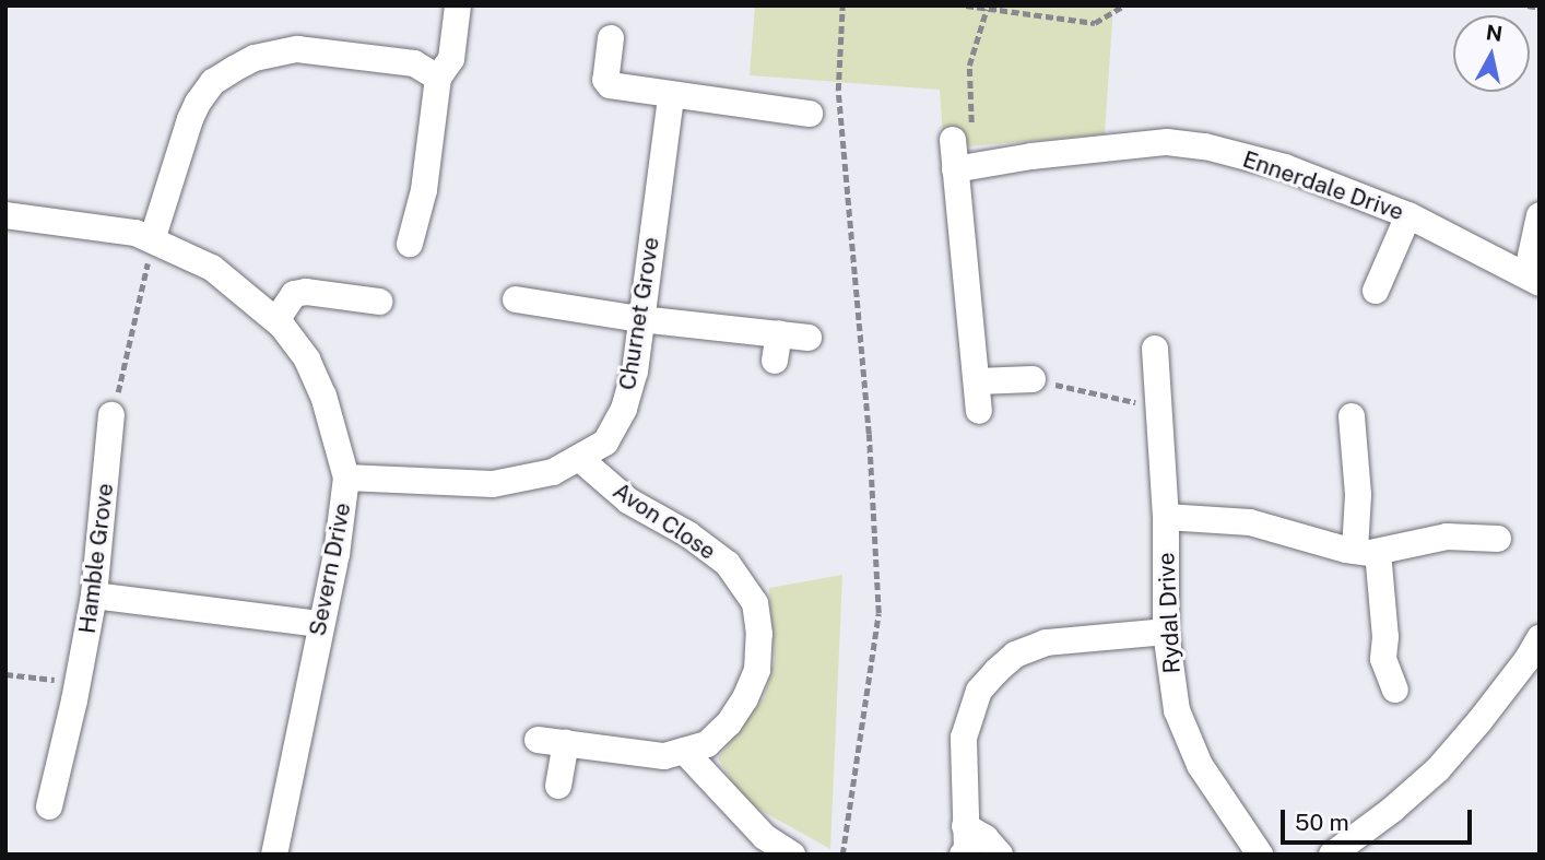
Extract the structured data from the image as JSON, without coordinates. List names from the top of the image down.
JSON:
{
  "streets": {
    "street": [
      "Ennerdale Drive",
      "Churnet Grove",
      "Avon Close",
      "Hamble Grove",
      "Severn Drive",
      "Rydal Drive"
    ]
  },
  "crossings": [
    ["Churnet Grove", "Avon Close"],
    ["Churnet Grove", "Severn Drive"]
  ],
  "scale_bar": "50 m",
  "north": "top"
}
